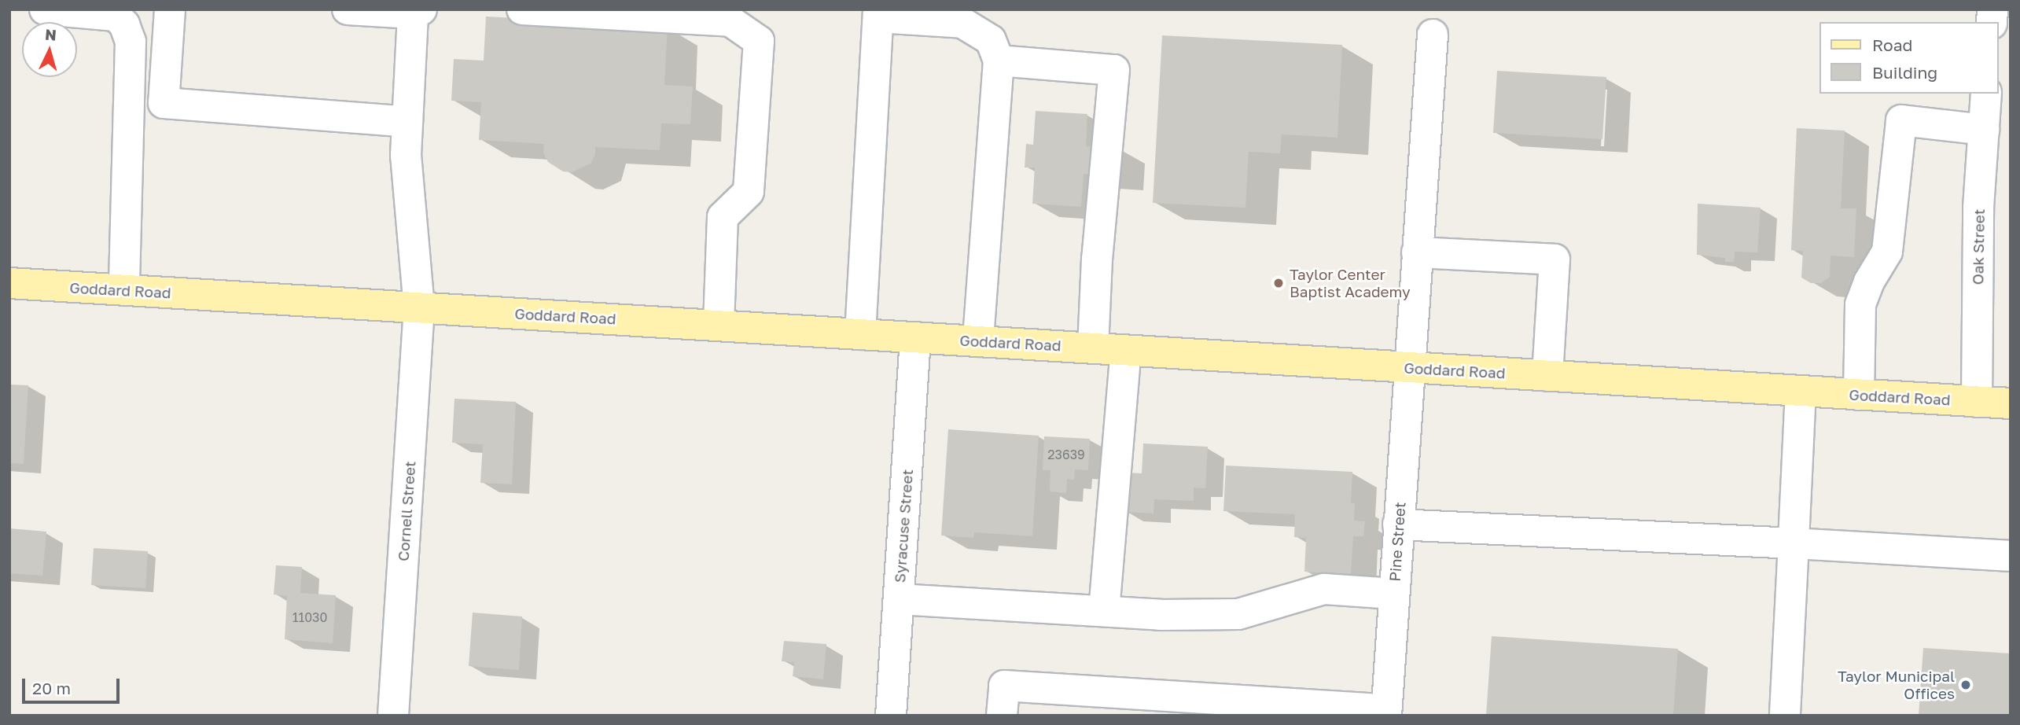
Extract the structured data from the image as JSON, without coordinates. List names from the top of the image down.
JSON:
{
  "streets": {
    "main road": ["Goddard Road"],
    "street": [
      "Oak Street",
      "Cornell Street",
      "Syracuse Street",
      "Pine Street"
    ]
  },
  "crossings": [
    ["Oak Street", "Goddard Road"],
    ["Goddard Road", "Cornell Street"],
    ["Goddard Road", "Syracuse Street"],
    ["Goddard Road", "Pine Street"]
  ],
  "places": ["Taylor Center Baptist Academy", "Taylor Municipal Offices"],
  "house_numbers": ["23639", "11030"],
  "legend": ["Road", "Building"],
  "scale_bar": "20 m",
  "north": "top"
}
